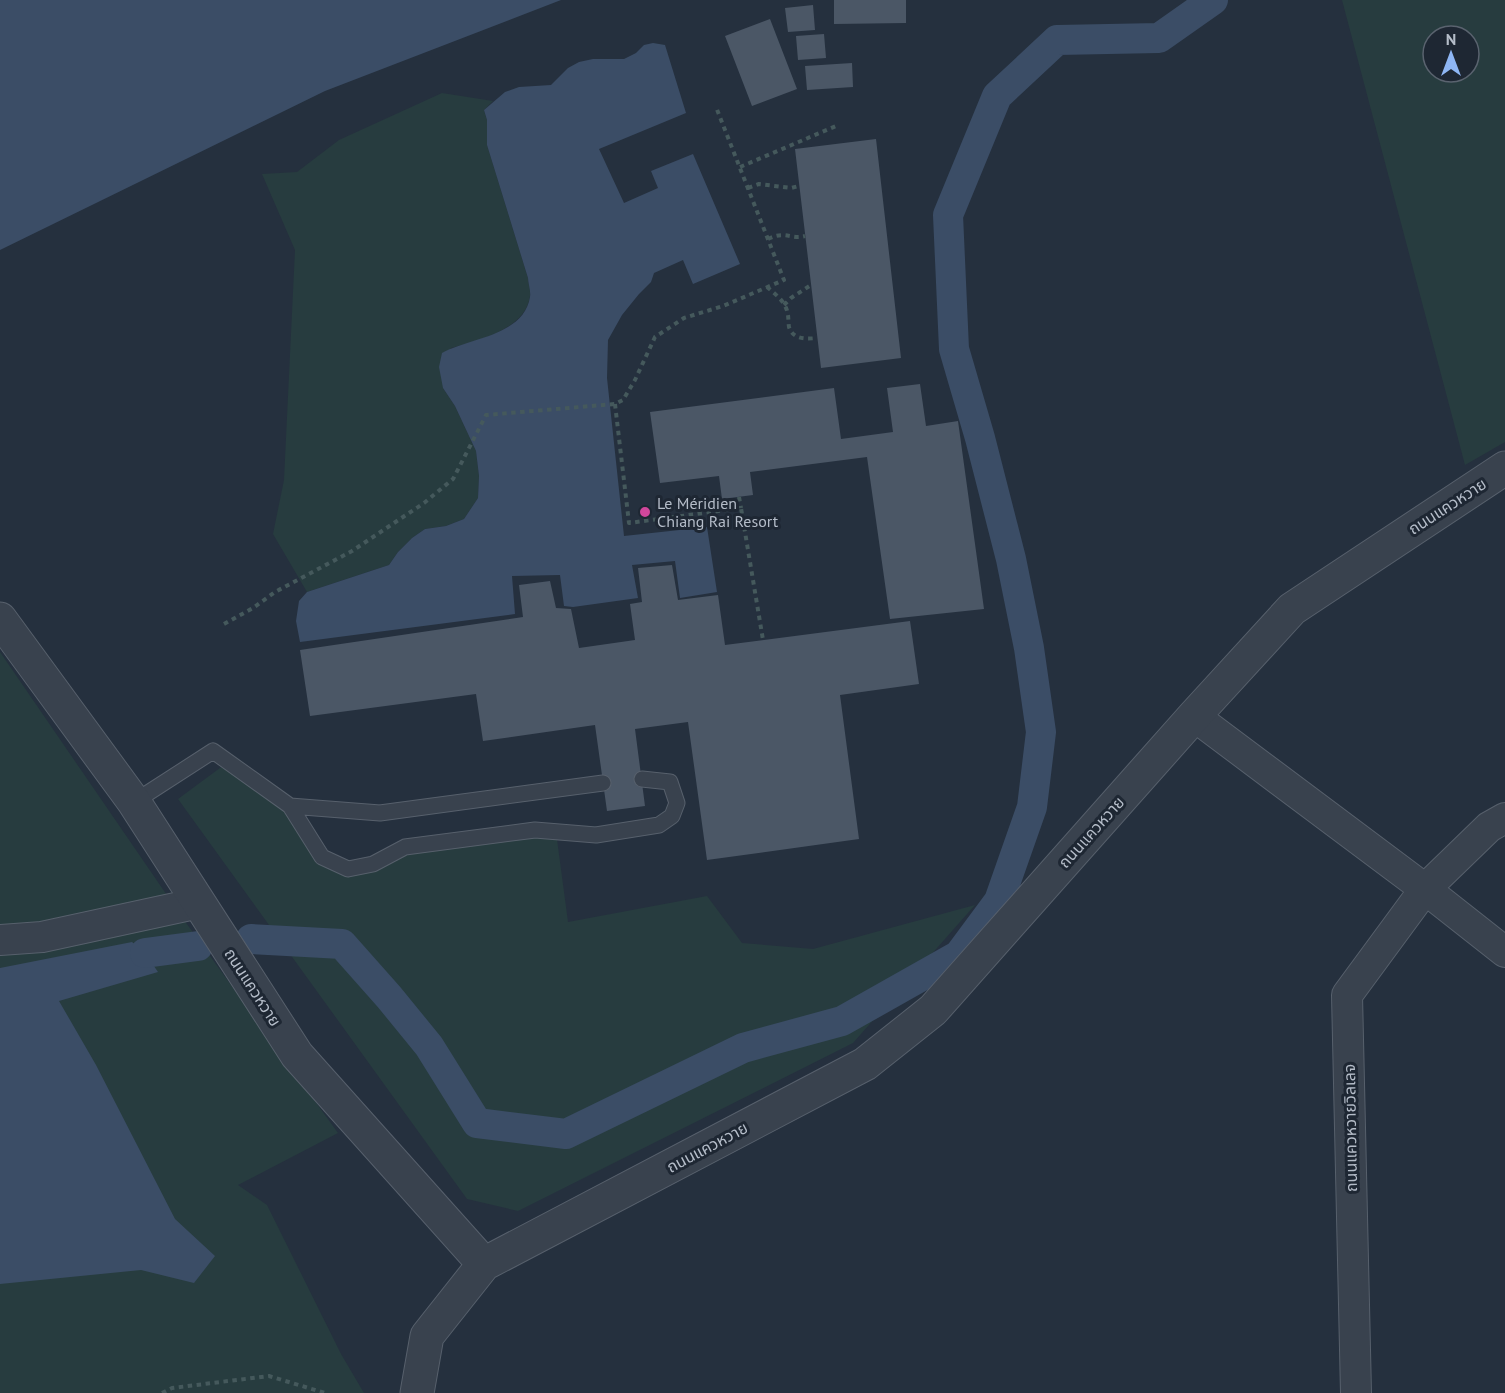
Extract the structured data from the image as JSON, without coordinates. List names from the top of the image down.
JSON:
{
  "streets": {
    "street": ["ถนนแควหวาย", "ถนนแควหวายวิลเลจ"]
  },
  "places": ["Le Méridien Chiang Rai Resort"],
  "north": "top"
}
